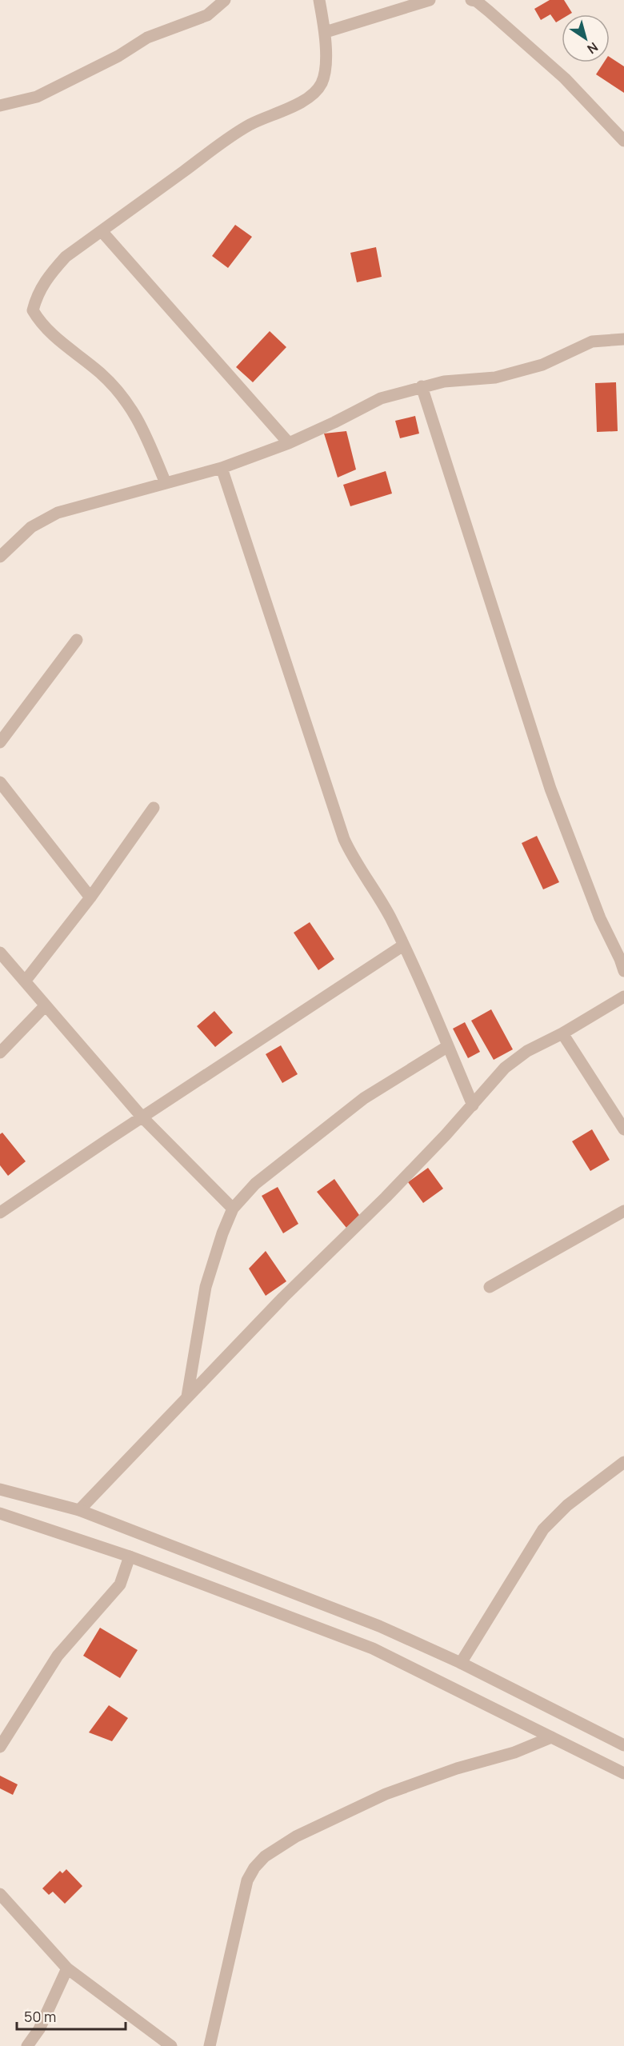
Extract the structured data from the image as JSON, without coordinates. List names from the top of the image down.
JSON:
{
  "scale_bar": "50 m",
  "north": "bottom right"
}
